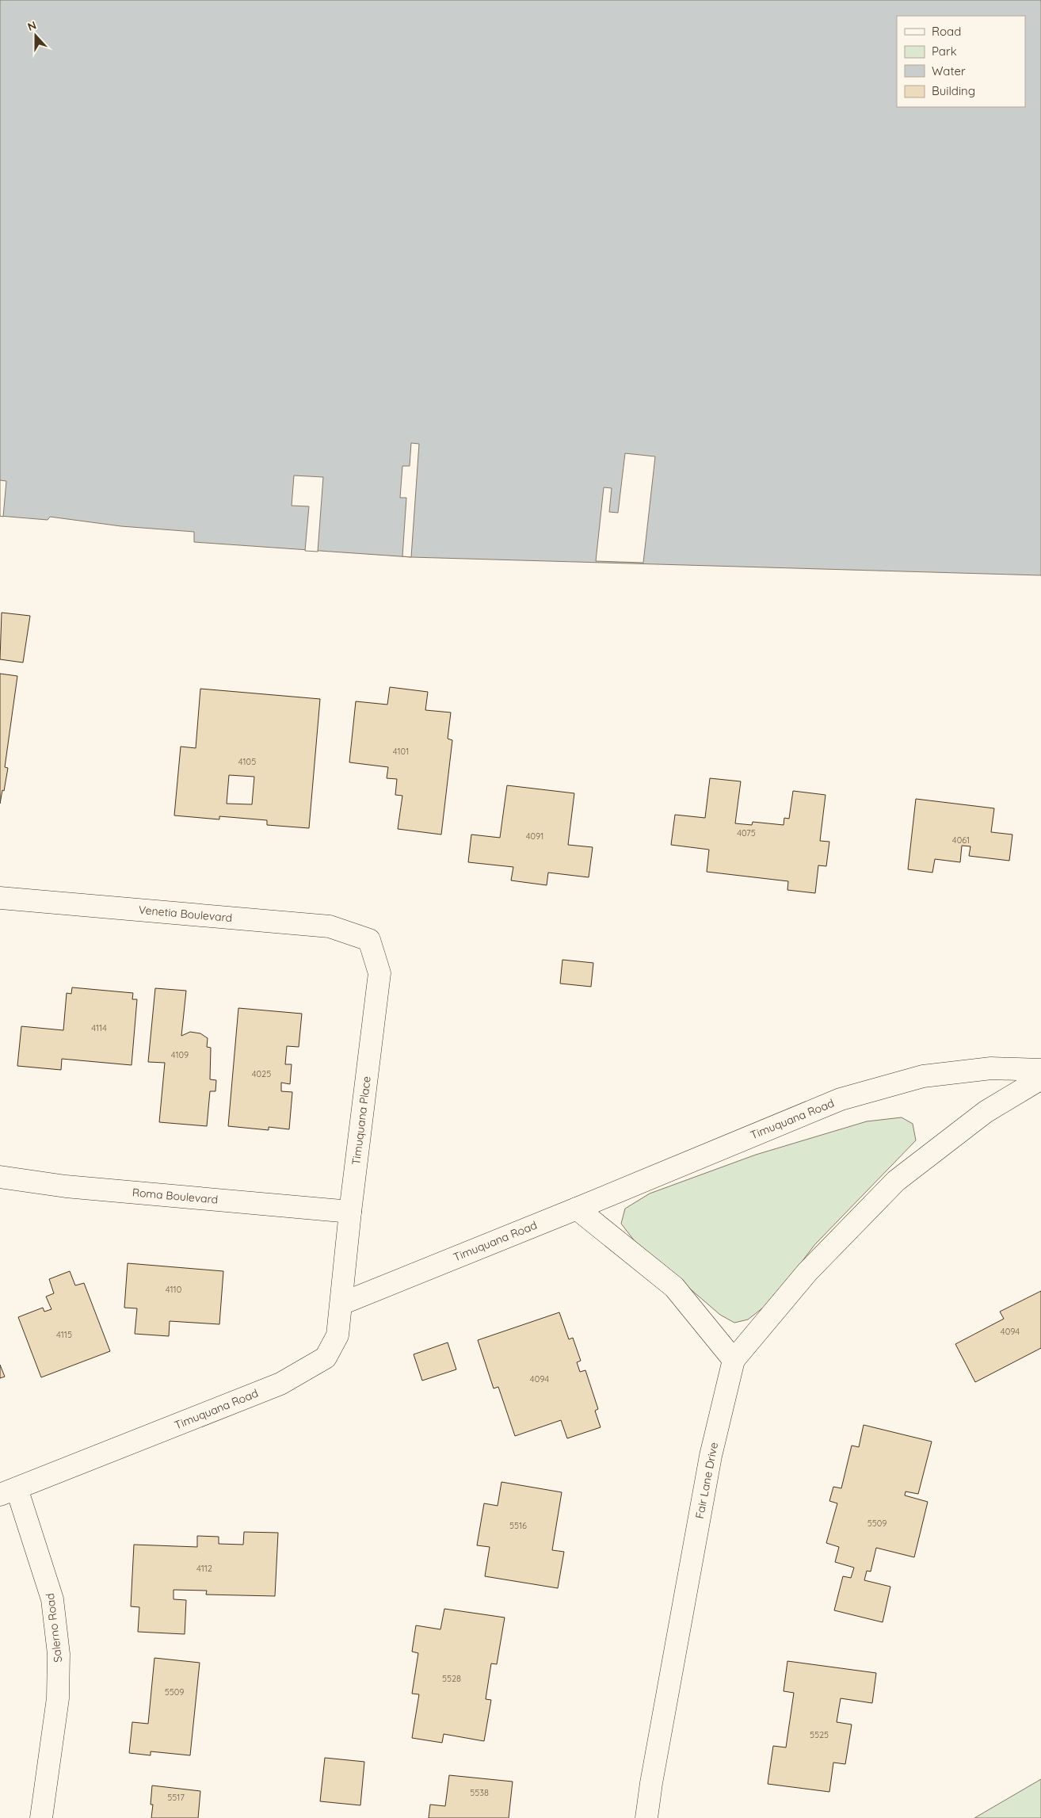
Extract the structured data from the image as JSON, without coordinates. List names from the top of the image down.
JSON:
{
  "streets": {
    "street": [
      "Venetia Boulevard",
      "Timuquana Road",
      "Timuquana Place",
      "Roma Boulevard",
      "Fair Lane Drive",
      "Salerno Road"
    ]
  },
  "crossings": [
    ["Venetia Boulevard", "Timuquana Place"],
    ["Timuquana Road", "Timuquana Place"],
    ["Timuquana Road", "Salerno Road"],
    ["Timuquana Place", "Roma Boulevard"]
  ],
  "house_numbers": [
    "4101",
    "4105",
    "4075",
    "4091",
    "4061",
    "4114",
    "4109",
    "4025",
    "4110",
    "4094",
    "4115",
    "4094",
    "5509",
    "5516",
    "4112",
    "5528",
    "5509",
    "5525",
    "5538",
    "5517"
  ],
  "legend": [
    "Road",
    "Park",
    "Water",
    "Building"
  ],
  "north": "top"
}
